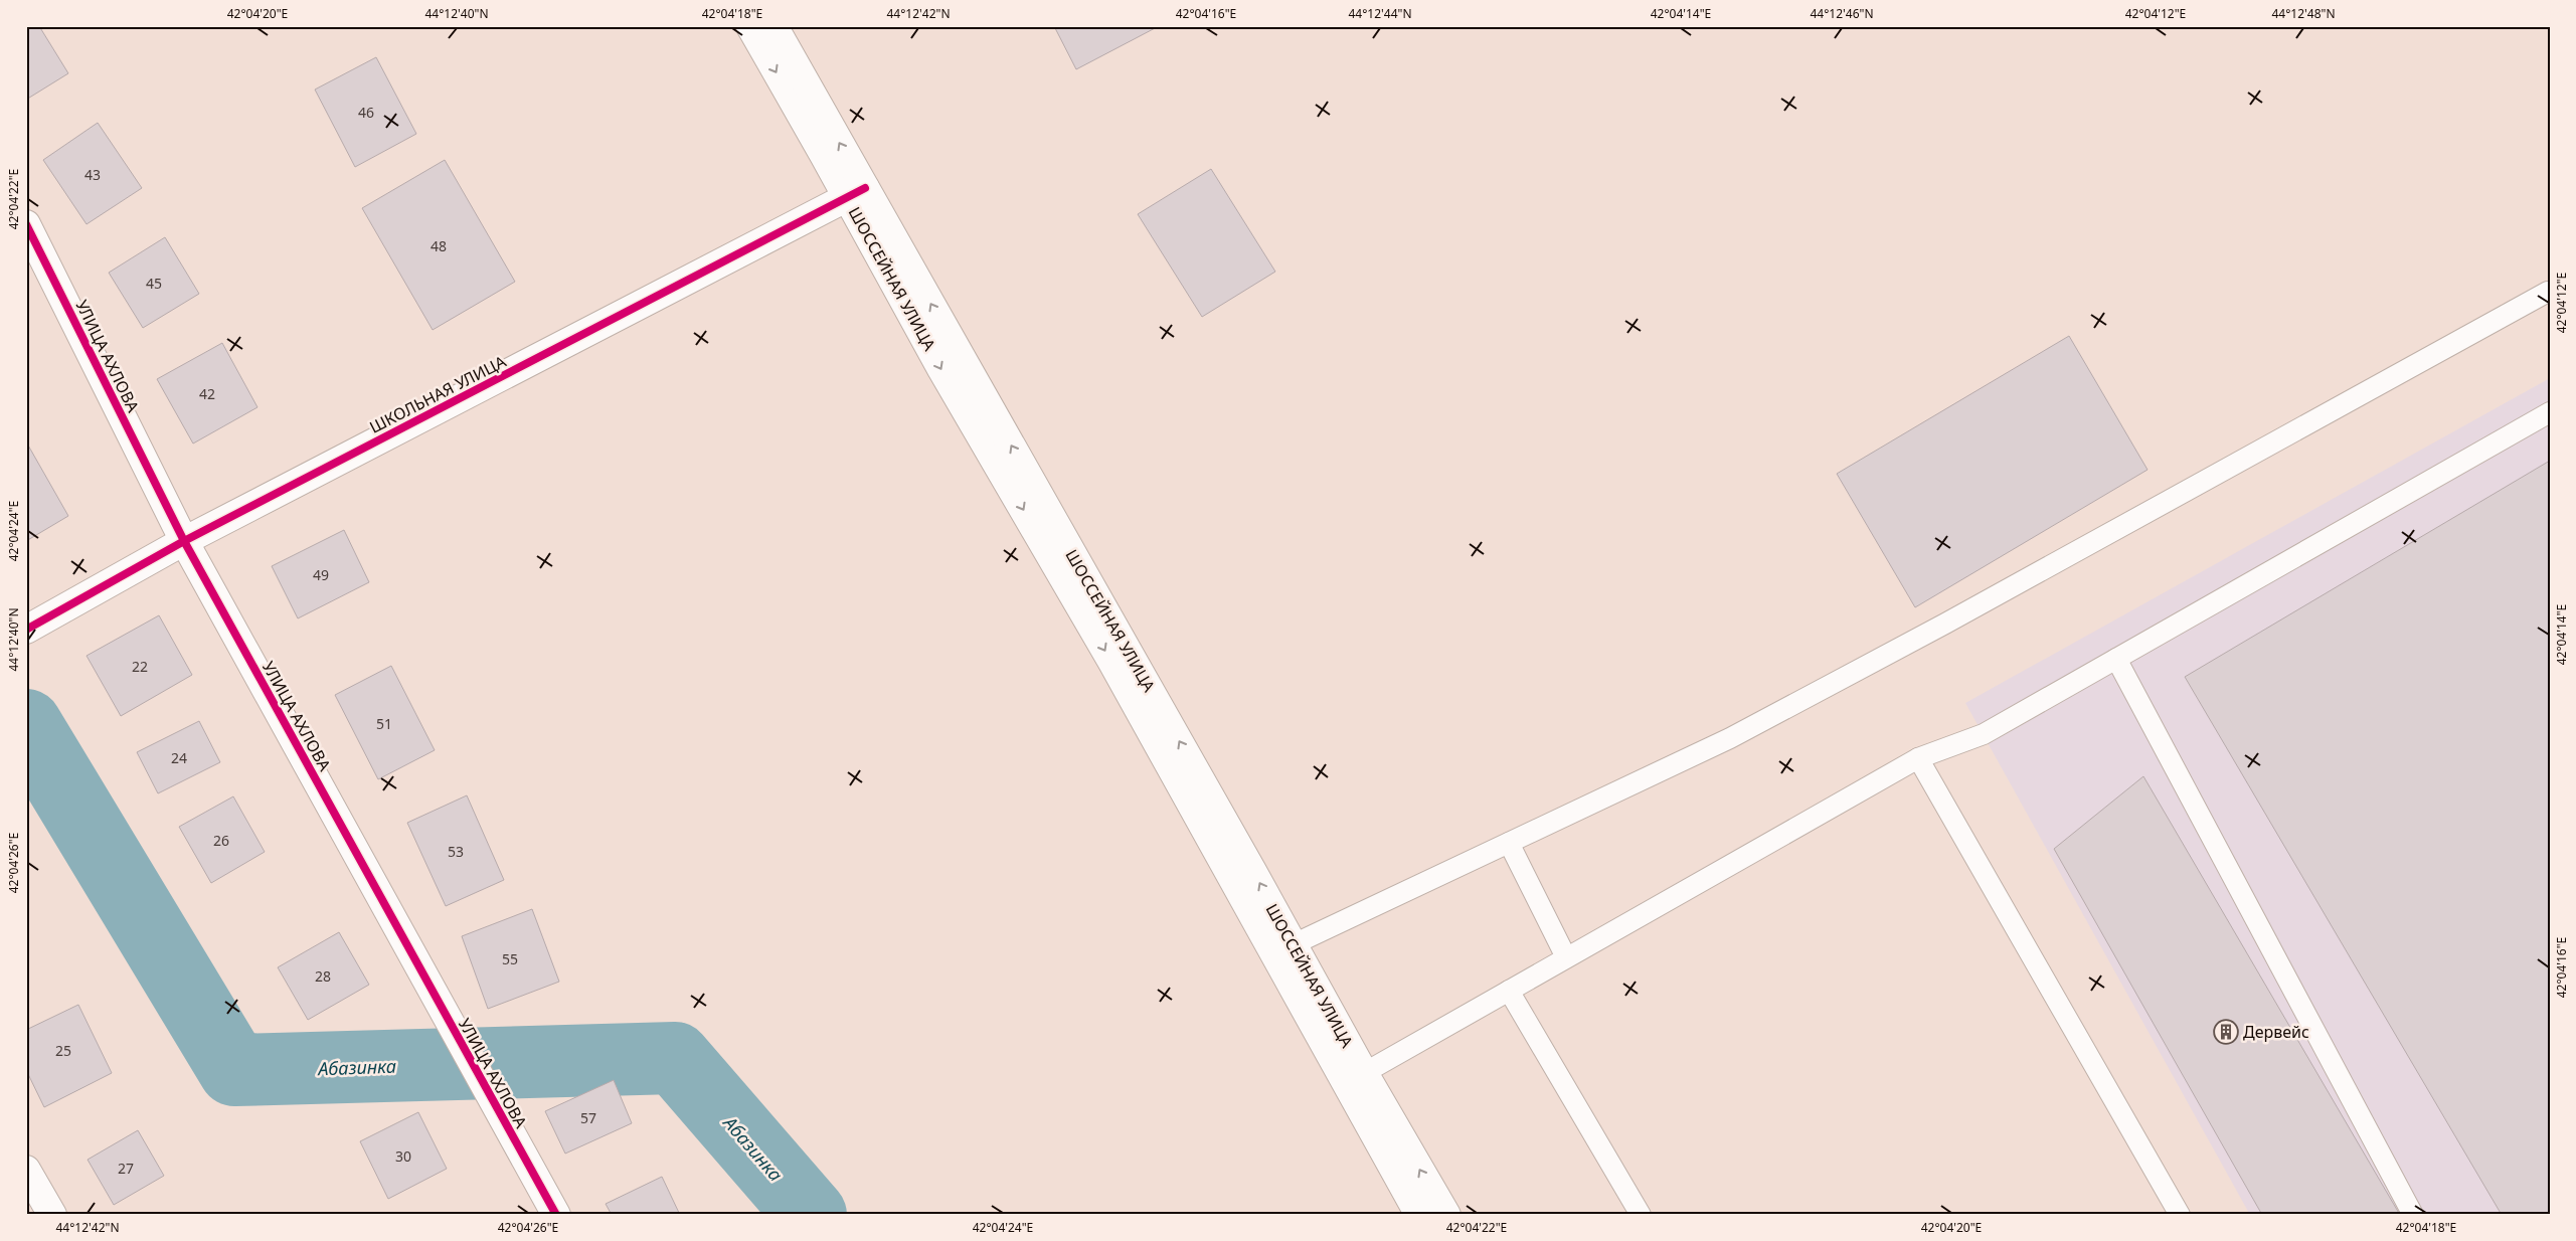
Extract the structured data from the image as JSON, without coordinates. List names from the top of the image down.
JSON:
{
  "streets": {
    "main road": ["ШОССЕЙНАЯ УЛИЦА", "УЛИЦА АХЛОВА", "ШКОЛЬНАЯ УЛИЦА"]
  },
  "crossings": [
    ["ШОССЕЙНАЯ УЛИЦА", "ШКОЛЬНАЯ УЛИЦА"],
    ["УЛИЦА АХЛОВА", "ШКОЛЬНАЯ УЛИЦА"]
  ],
  "water": ["Абазинка"],
  "places": {
    "building": ["Дервейс"]
  },
  "house_numbers": [
    "46",
    "43",
    "48",
    "45",
    "42",
    "49",
    "22",
    "51",
    "24",
    "26",
    "53",
    "55",
    "28",
    "25",
    "57",
    "30",
    "27"
  ],
  "coordinates": [
    "42°04'20\"E",
    "44°12'40\"N",
    "42°04'18\"E",
    "44°12'42\"N",
    "42°04'16\"E",
    "44°12'44\"N",
    "42°04'14\"E",
    "44°12'46\"N",
    "42°04'12\"E",
    "44°12'48\"N",
    "42°04'22\"E",
    "42°04'24\"E",
    "42°04'26\"E"
  ]
}
